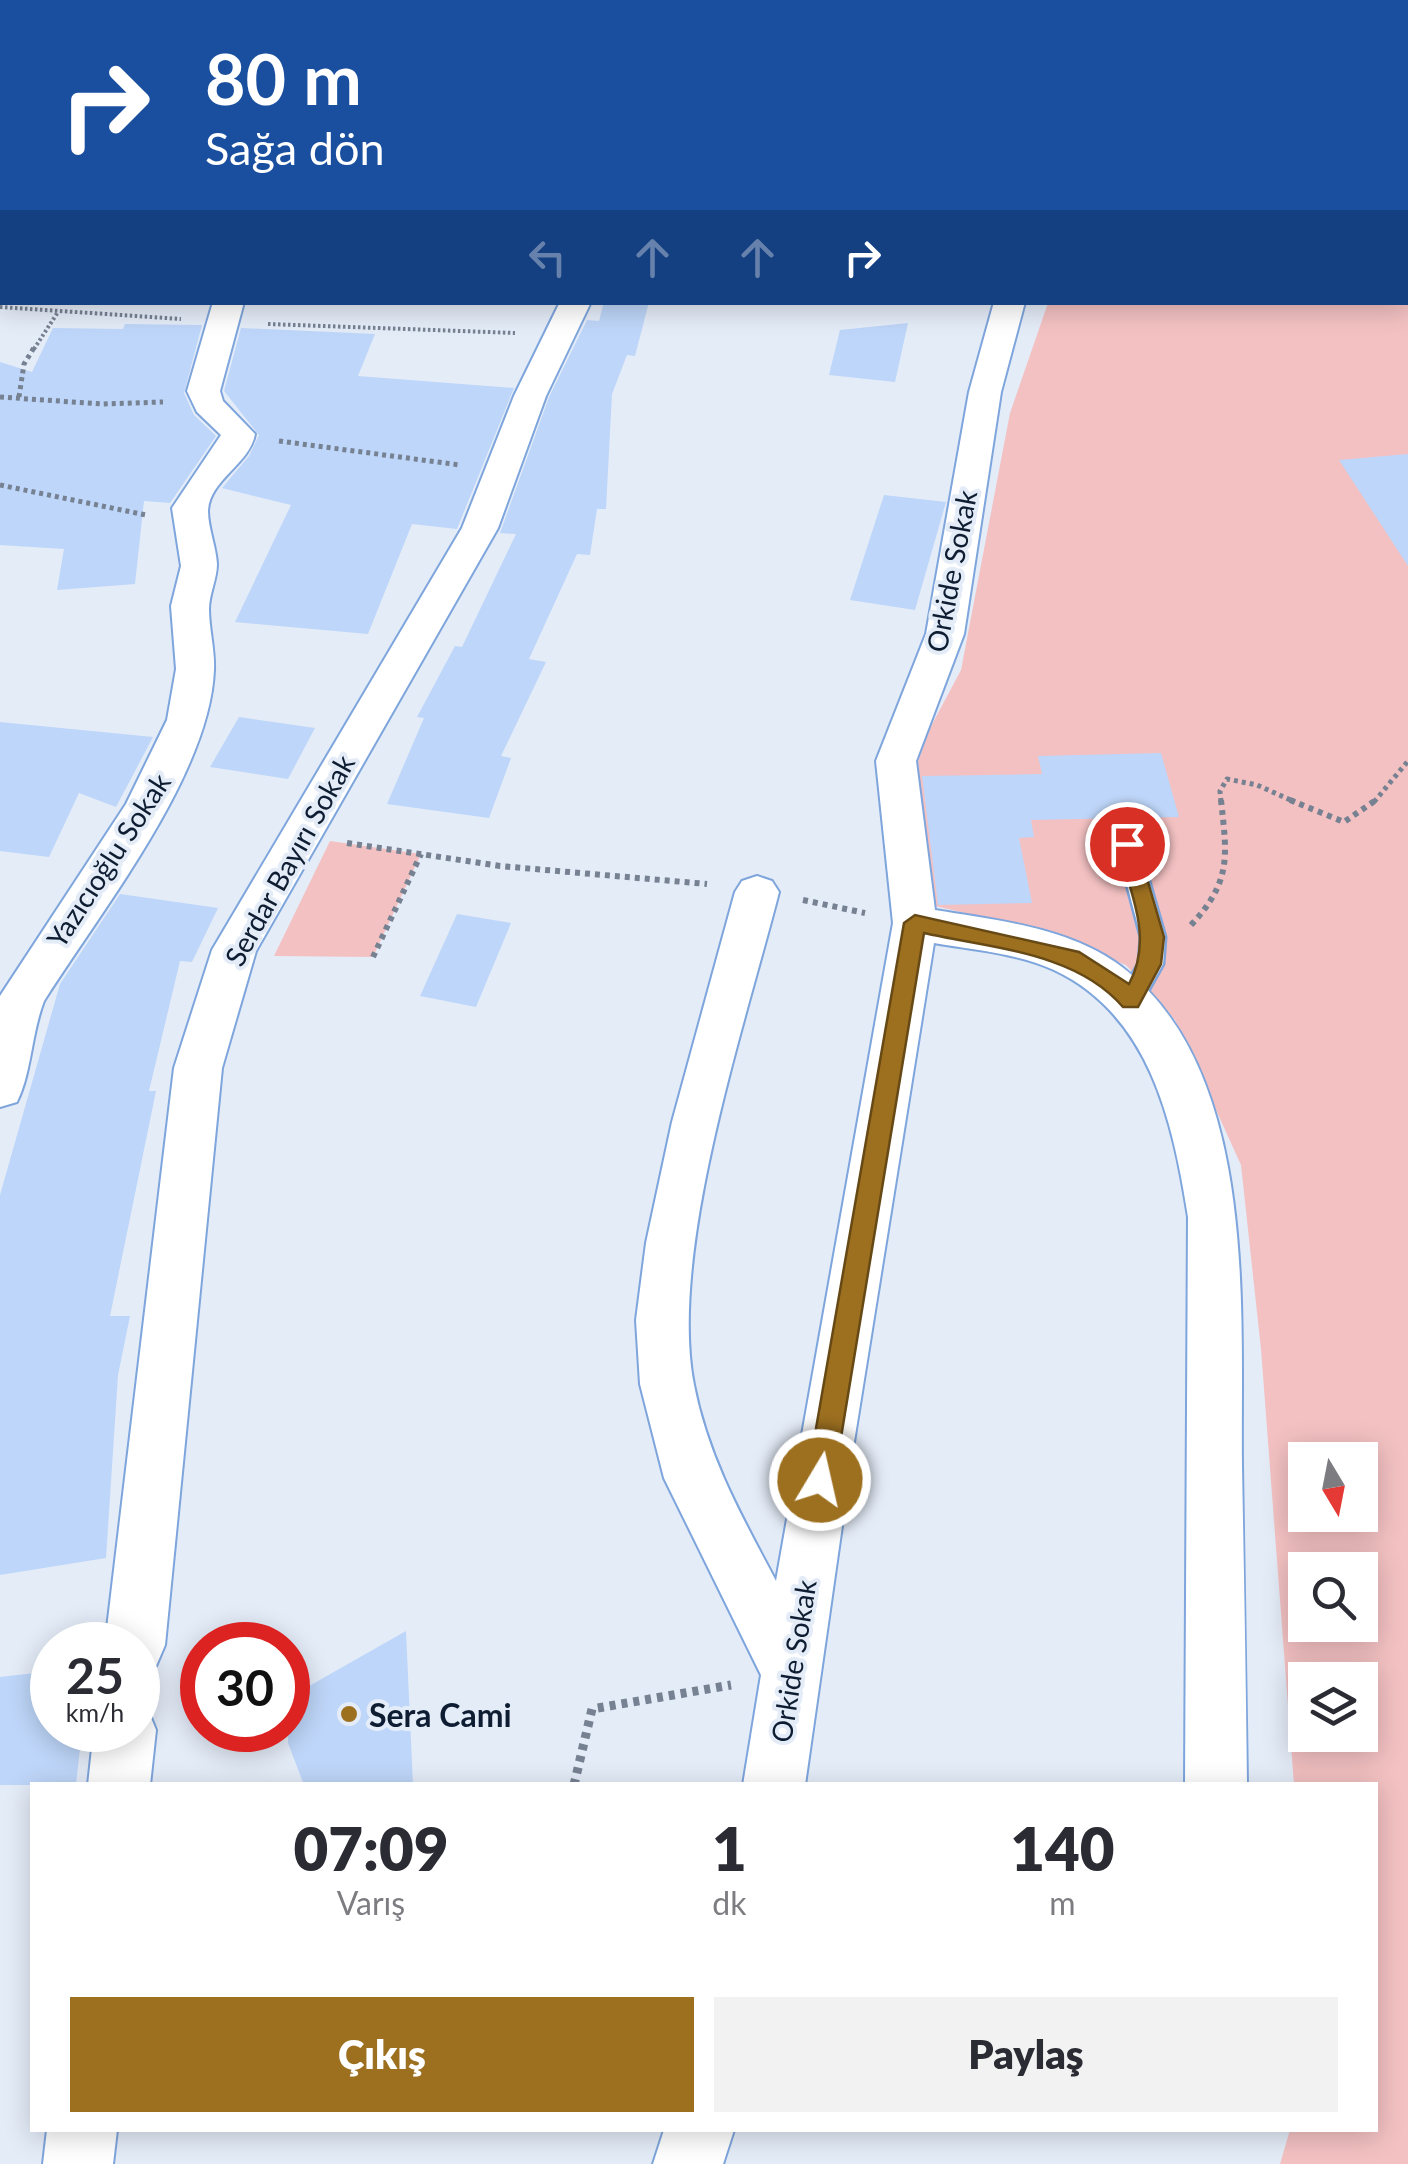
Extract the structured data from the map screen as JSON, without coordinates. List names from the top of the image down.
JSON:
{
  "streets": {
    "street": ["Orkide Sokak", "Yazıcıoğlu Sokak", "Serdar Bayırı Sokak"]
  },
  "places": ["Sera Cami"],
  "north": "bottom",
  "page": {
    "turn": ["80 m", "Sağa dön"],
    "speed": "25 km/h",
    "limit": "30",
    "eta": [
      "07:09",
      "Varış",
      "1",
      "dk",
      "140",
      "m"
    ],
    "buttons": ["Çıkış", "Paylaş"]
  }
}
